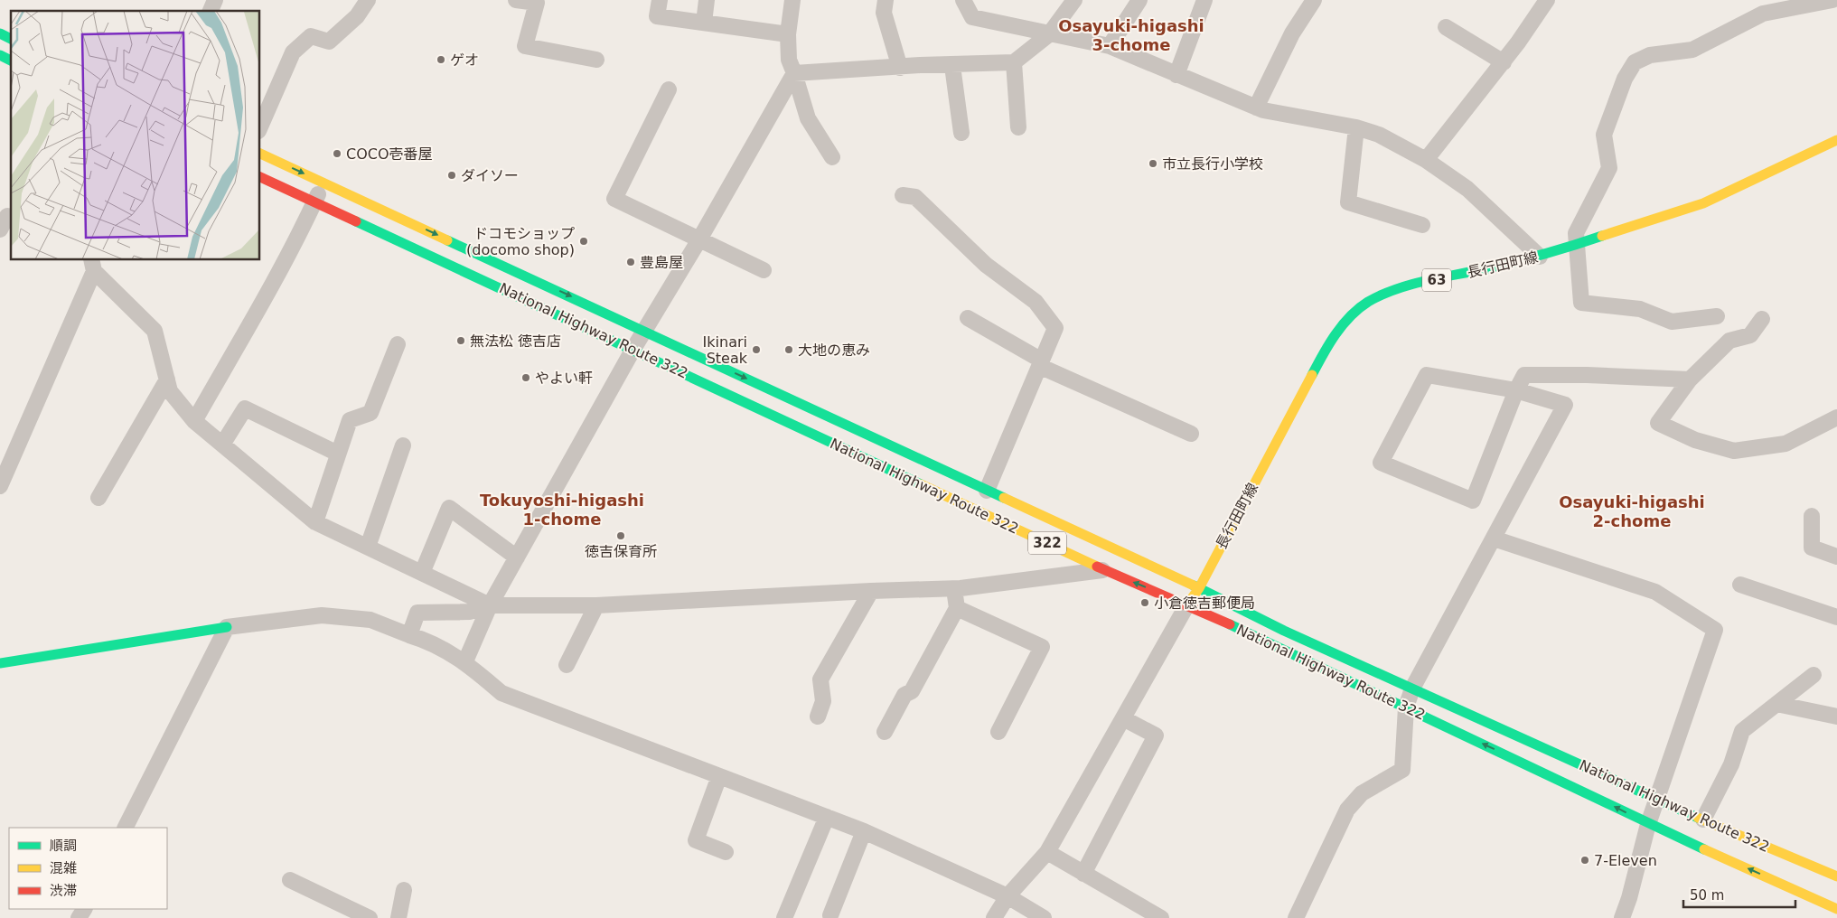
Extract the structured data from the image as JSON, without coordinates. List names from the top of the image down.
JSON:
{
  "streets": {
    "main road": [
      "長行田町線",
      "63",
      "National Highway Route 322",
      "322"
    ]
  },
  "crossings": [
    ["長行田町線", "National Highway Route 322"]
  ],
  "districts": ["Osayuki-higashi 3-chome", "Tokuyoshi-higashi 1-chome", "Osayuki-higashi 2-chome"],
  "places": [
    "ゲオ",
    "COCO壱番屋",
    "市立長行小学校",
    "ダイソー",
    "ドコモショップ (docomo shop)",
    "豊島屋",
    "無法松 徳吉店",
    "Ikinari Steak",
    "大地の恵み",
    "やよい軒",
    "徳吉保育所",
    "小倉徳吉郵便局",
    "7-Eleven"
  ],
  "legend": ["順調", "混雑", "渋滞"],
  "scale_bar": "50 m"
}
